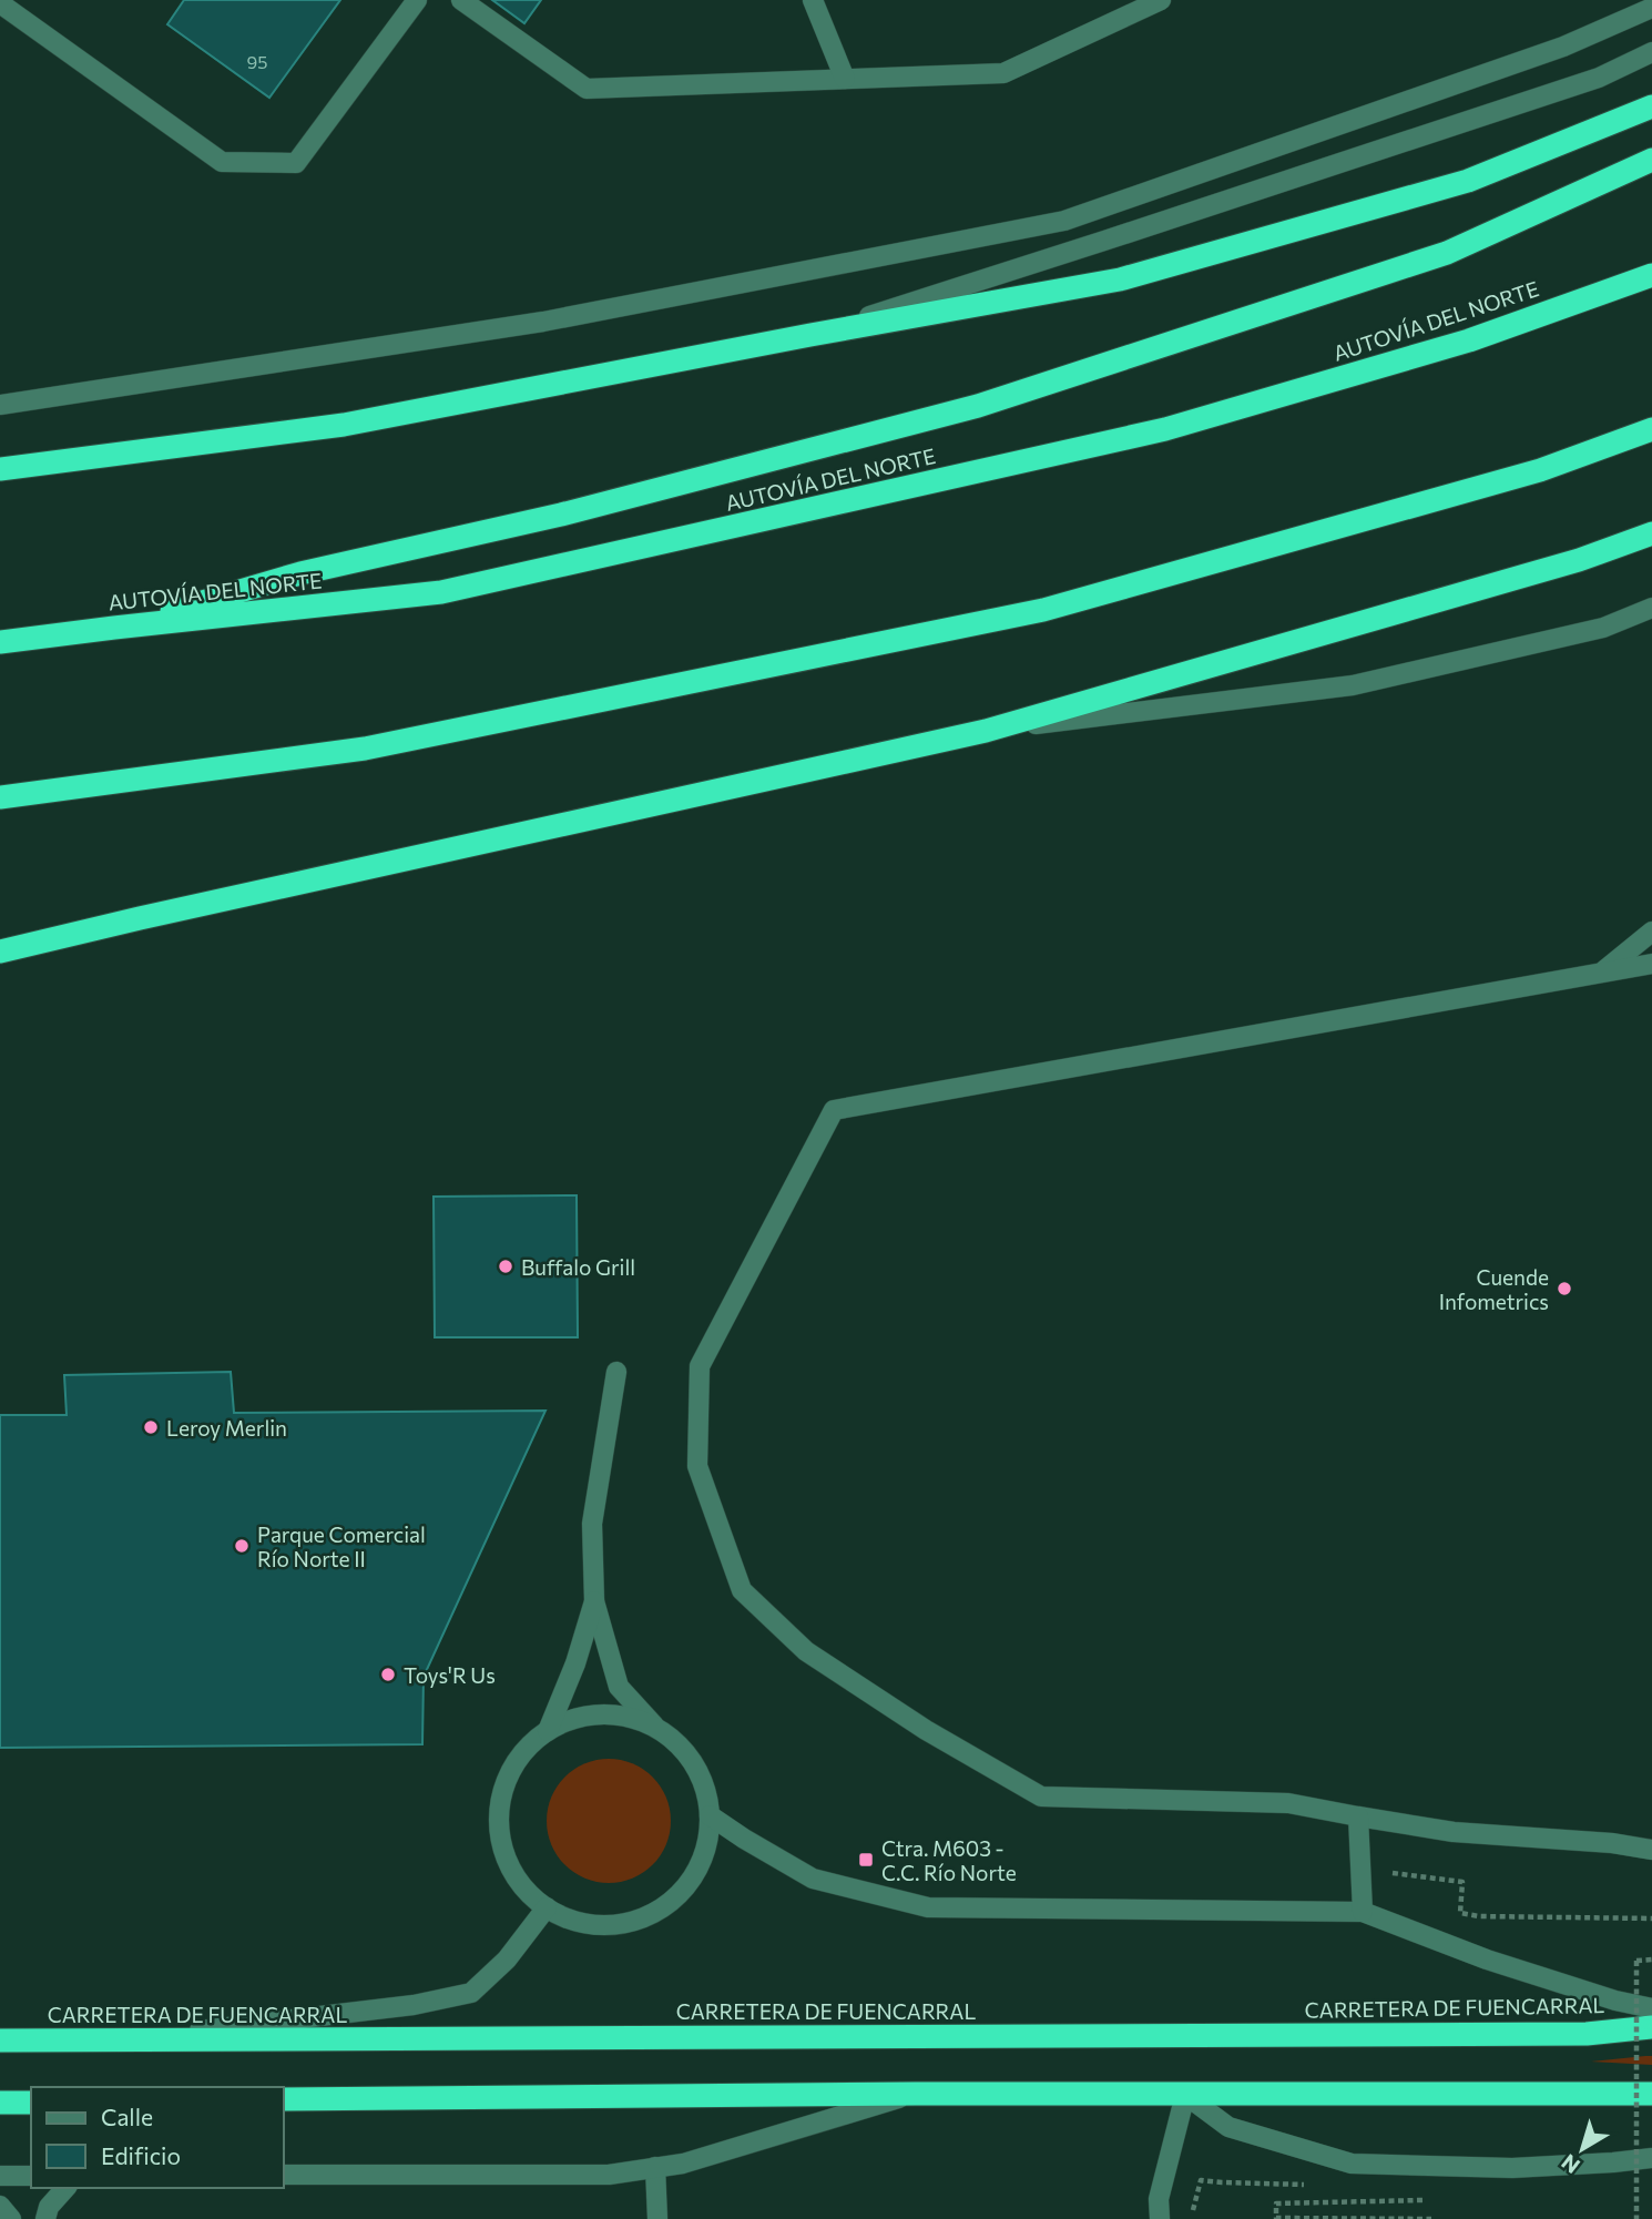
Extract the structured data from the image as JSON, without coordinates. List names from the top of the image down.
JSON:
{
  "streets": {
    "highway": ["AUTOVÍA DEL NORTE", "CARRETERA DE FUENCARRAL"]
  },
  "places": {
    "other": [
      "Buffalo Grill",
      "Cuende Infometrics",
      "Leroy Merlin",
      "Parque Comercial Río Norte II",
      "Toys'R Us"
    ],
    "transit": ["Ctra. M603 - C.C. Río Norte"]
  },
  "house_numbers": ["95"],
  "legend": ["Calle", "Edificio"],
  "north": "bottom left"
}
